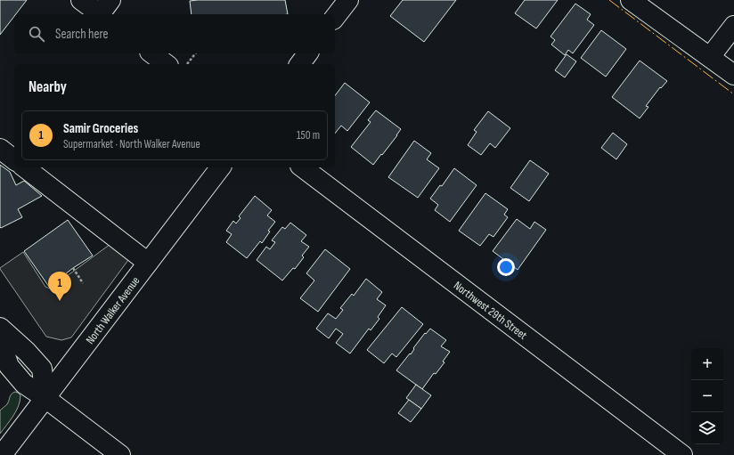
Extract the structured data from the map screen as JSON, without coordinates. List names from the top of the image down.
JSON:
{
  "streets": {
    "street": ["North Walker Avenue", "Northwest 29th Street"]
  },
  "page": {
    "search": "Search here",
    "heading": "Nearby",
    "list": [
      {
        "mark": "1",
        "name": "Samir Groceries",
        "note": "Supermarket · North Walker Avenue",
        "value": "150 m"
      }
    ],
    "pins": "1",
    "map_buttons": ["+", "−"]
  }
}
